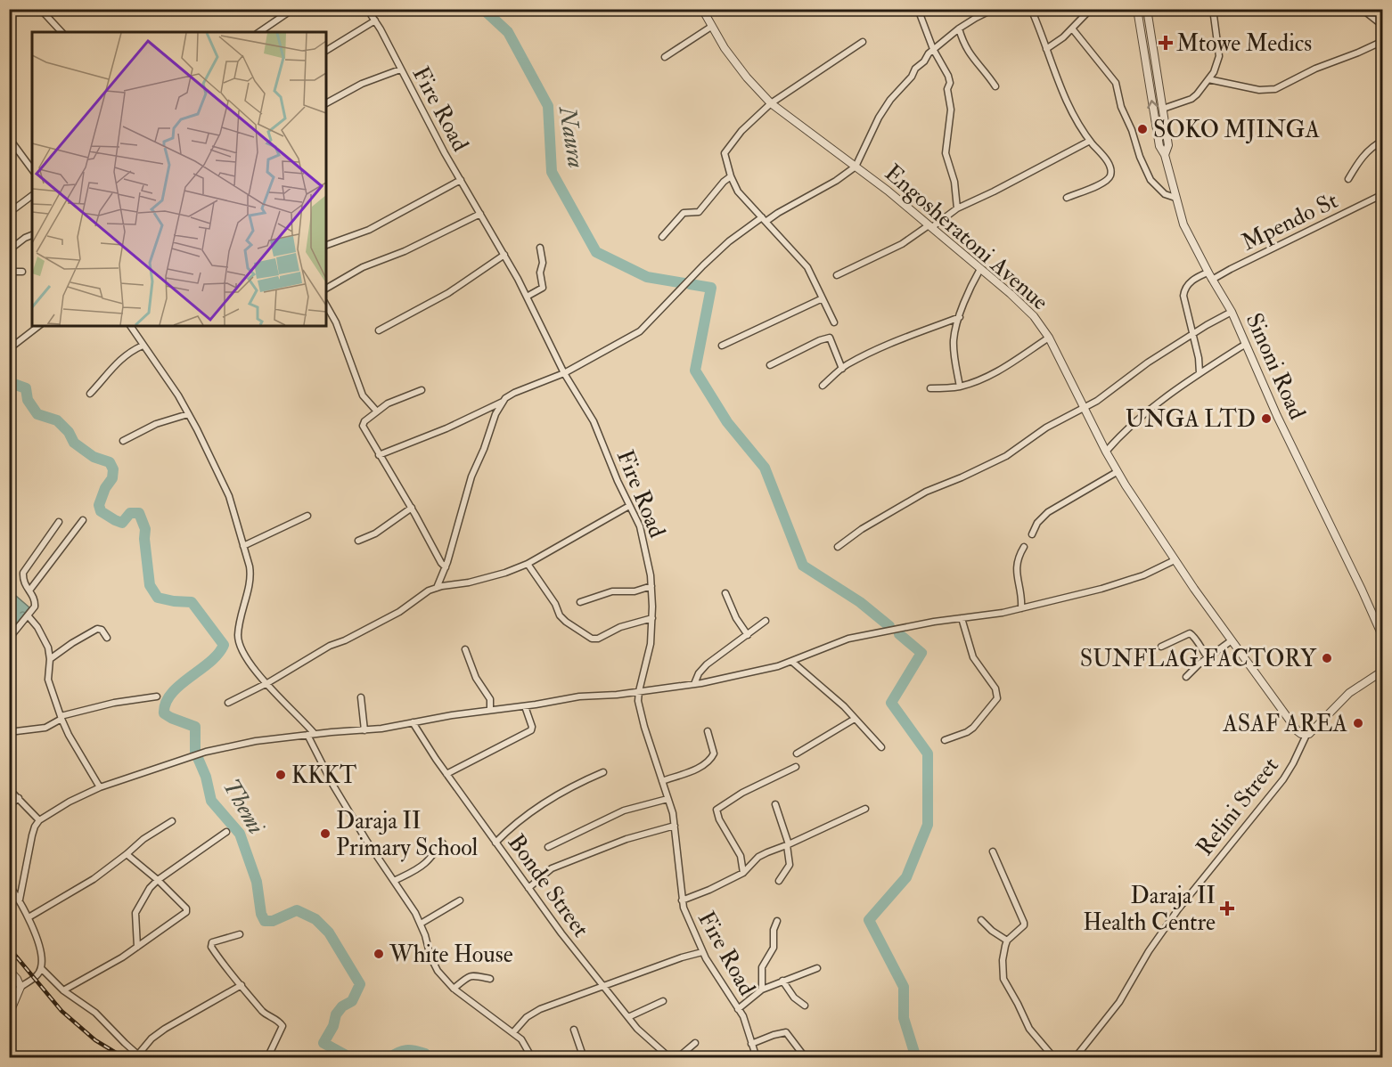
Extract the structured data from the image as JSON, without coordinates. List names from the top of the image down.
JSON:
{
  "streets": {
    "street": [
      "Fire Road",
      "Mpendo St",
      "Engosheratoni Avenue",
      "Sinoni Road",
      "Relini Street",
      "Bonde Street"
    ]
  },
  "crossings": [
    ["Mpendo St", "Sinoni Road"],
    ["Engosheratoni Avenue", "Relini Street"]
  ],
  "water": ["Naura", "Themi"],
  "places": {
    "health": ["Mtowe Medics", "Daraja II Health Centre"],
    "other": [
      "SOKO MJINGA",
      "UNGA LTD",
      "SUNFLAG FACTORY",
      "ASAF AREA",
      "KKKT",
      "Daraja II Primary School",
      "White House"
    ]
  }
}
